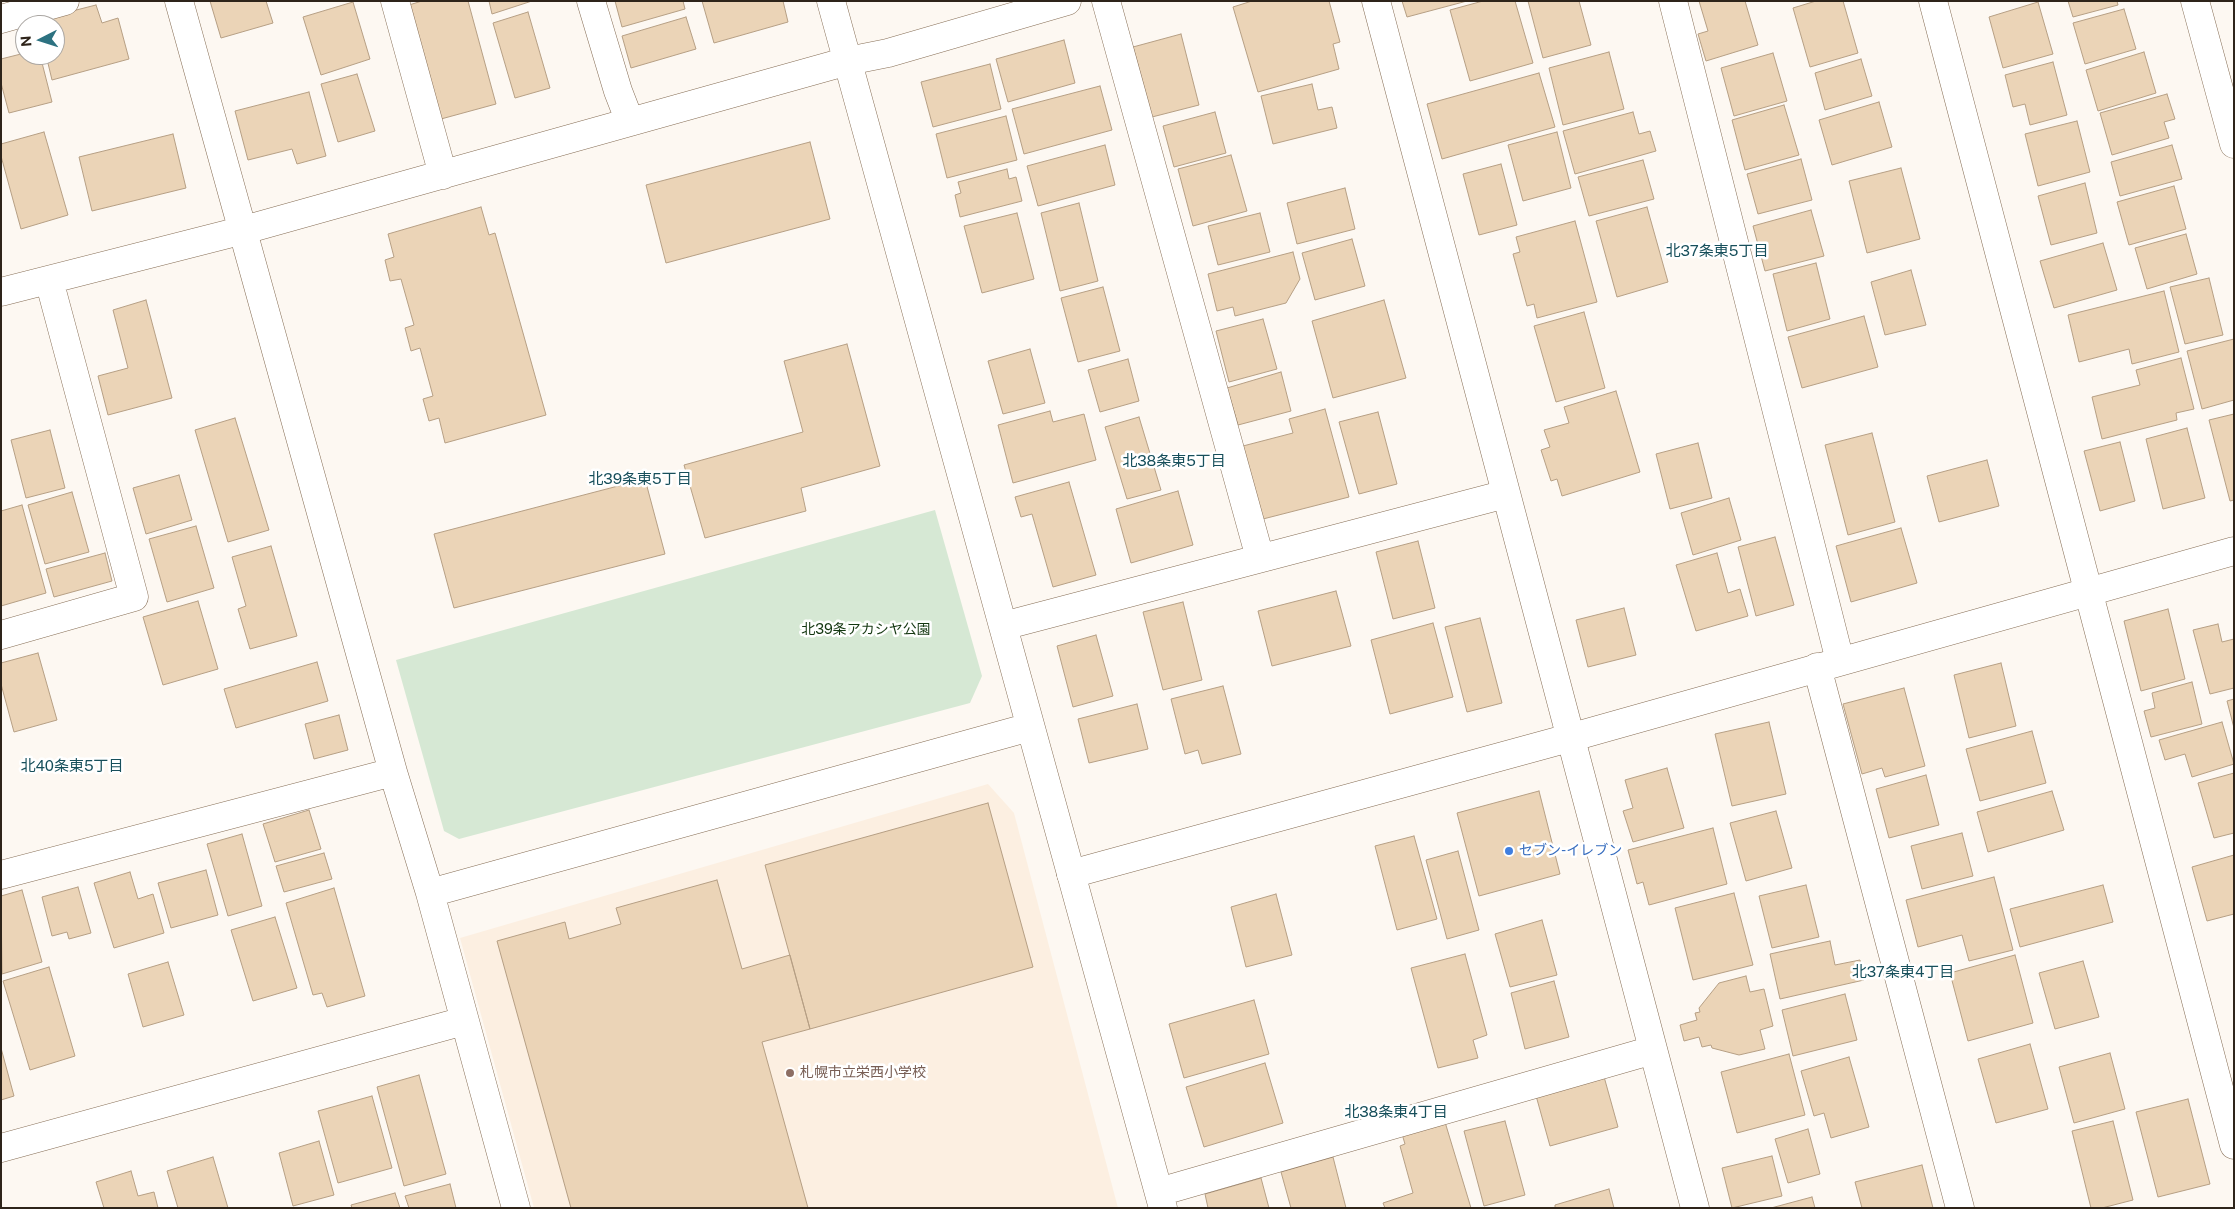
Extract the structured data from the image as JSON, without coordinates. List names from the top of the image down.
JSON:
{
  "districts": [
    "北37条東5丁目",
    "北38条東5丁目",
    "北39条東5丁目",
    "北40条東5丁目",
    "北37条東4丁目",
    "北38条東4丁目"
  ],
  "parks": ["北39条アカシヤ公園"],
  "places": ["セブン-イレブン", "札幌市立栄西小学校"],
  "north": "left"
}
